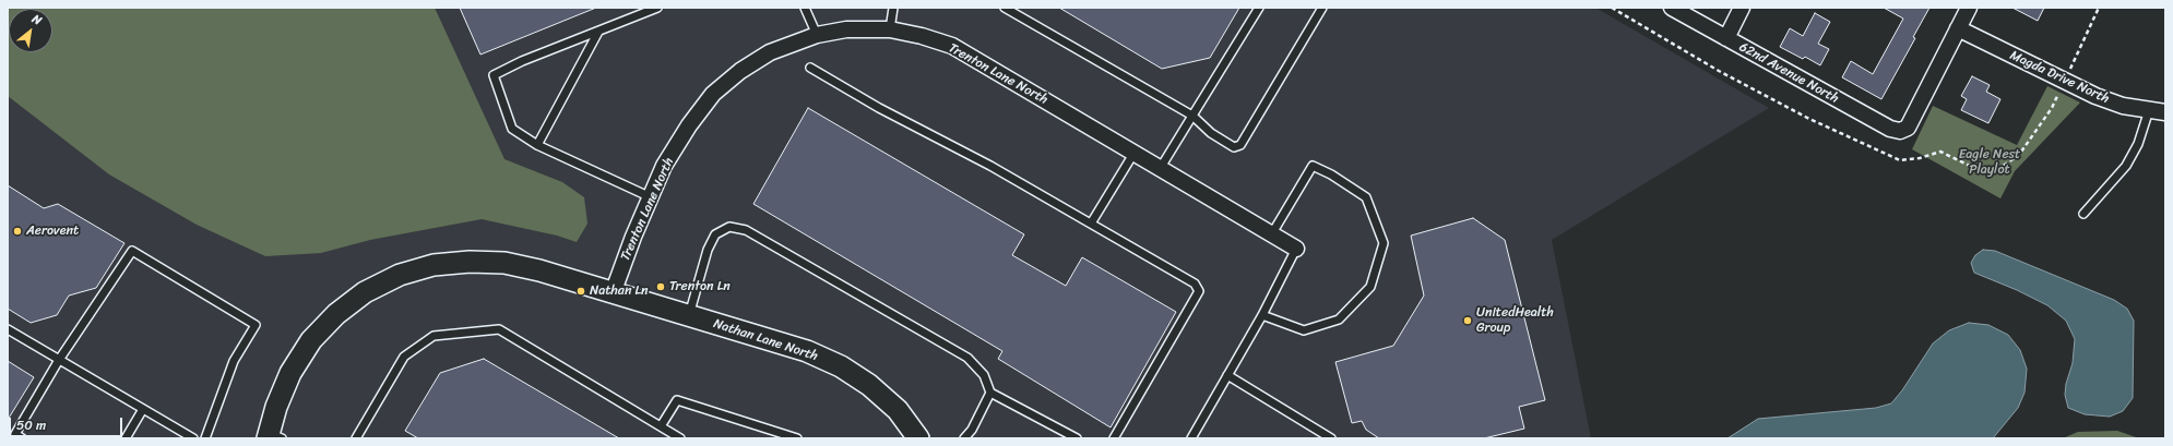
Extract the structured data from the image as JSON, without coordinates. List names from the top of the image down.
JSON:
{
  "streets": {
    "street": [
      "62nd Avenue North",
      "Trenton Lane North",
      "Magda Drive North",
      "Nathan Lane North"
    ]
  },
  "crossings": [
    ["62nd Avenue North", "Magda Drive North"],
    ["Trenton Lane North", "Nathan Lane North"]
  ],
  "parks": ["Eagle Nest Playlot"],
  "places": [
    "Aerovent",
    "Trenton Ln",
    "Nathan Ln",
    "UnitedHealth Group"
  ],
  "scale_bar": "50 m",
  "north": "top right"
}
